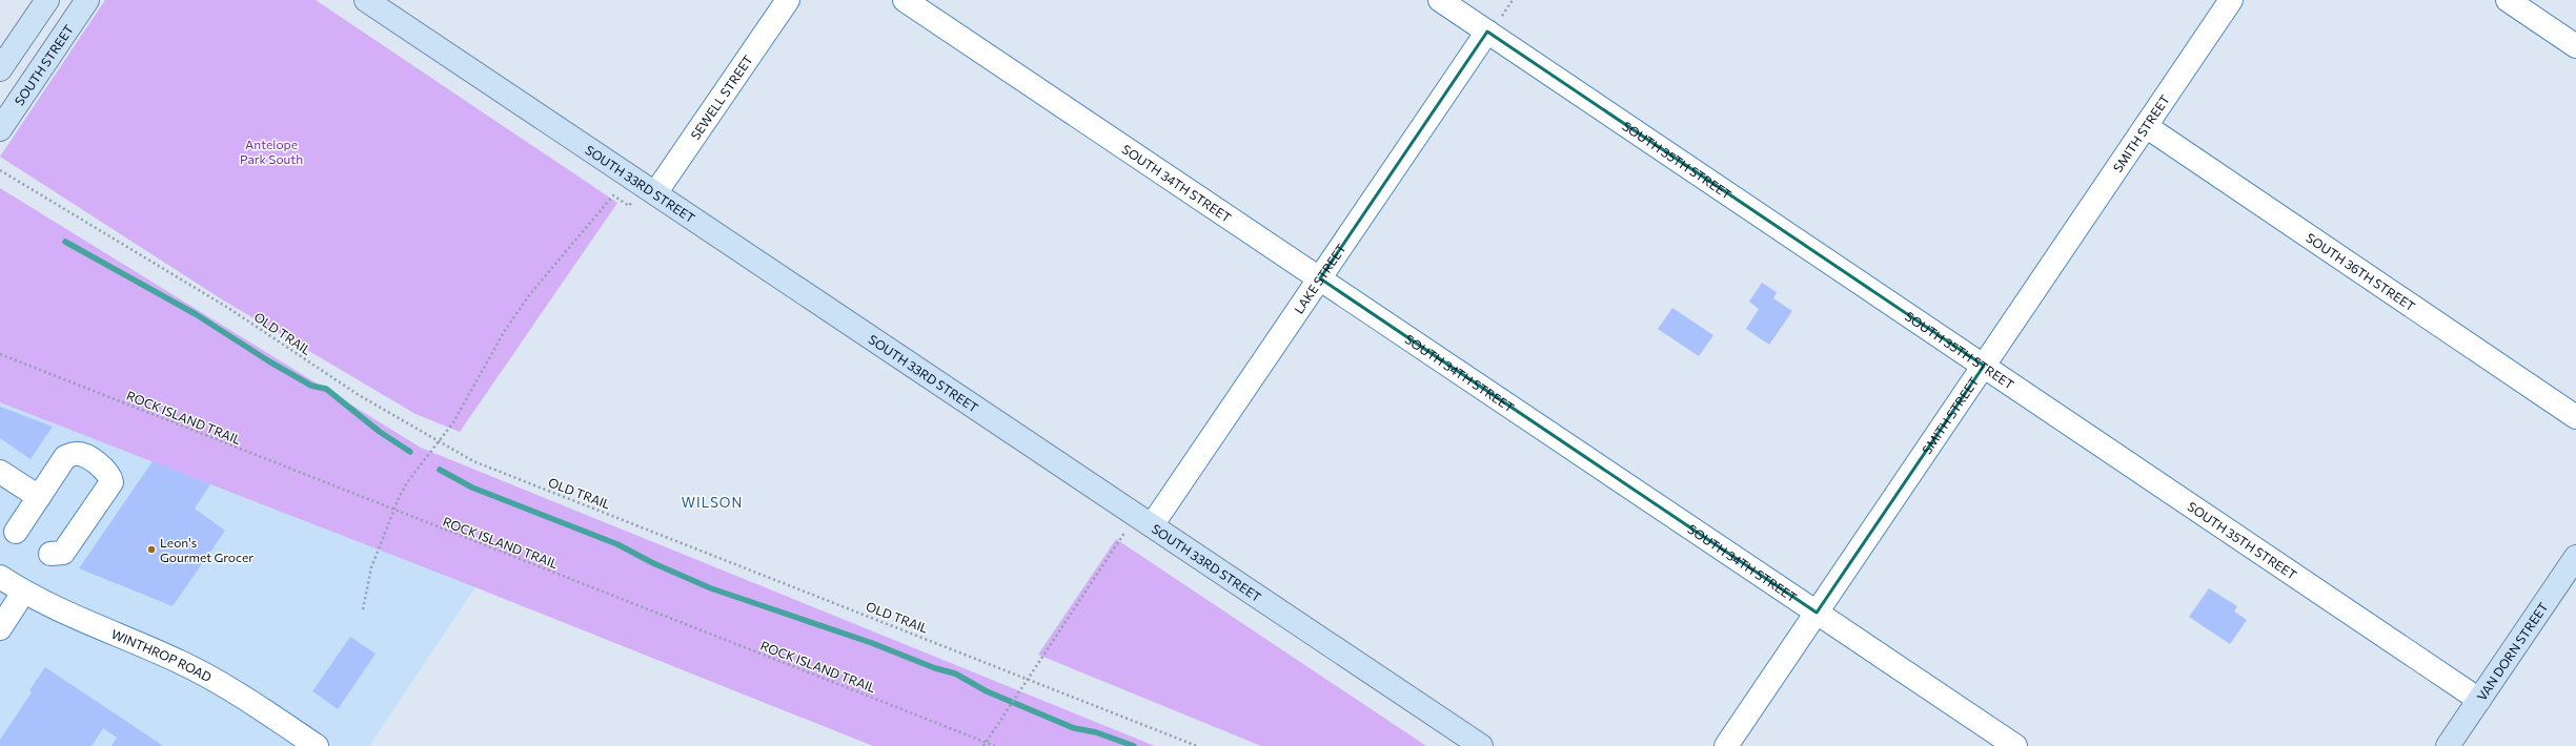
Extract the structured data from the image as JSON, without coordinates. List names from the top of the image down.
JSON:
{
  "streets": {
    "main road": ["SOUTH STREET", "SOUTH 33RD STREET", "VAN DORN STREET"],
    "street": [
      "SEWELL STREET",
      "SMITH STREET",
      "SOUTH 35TH STREET",
      "SOUTH 34TH STREET",
      "SOUTH 36TH STREET",
      "LAKE STREET",
      "WINTHROP ROAD"
    ],
    "path": ["OLD TRAIL", "ROCK ISLAND TRAIL"]
  },
  "crossings": [
    ["SEWELL STREET", "SOUTH 33RD STREET"],
    ["SMITH STREET", "SOUTH 35TH STREET"],
    ["SMITH STREET", "SOUTH 34TH STREET"],
    ["SMITH STREET", "SOUTH 36TH STREET"],
    ["SOUTH 35TH STREET", "LAKE STREET"],
    ["SOUTH 35TH STREET", "VAN DORN STREET"],
    ["SOUTH 34TH STREET", "LAKE STREET"],
    ["SOUTH 33RD STREET", "LAKE STREET"]
  ],
  "districts": ["WILSON"],
  "parks": ["Antelope Park South"],
  "places": ["Leon's Gourmet Grocer"]
}
